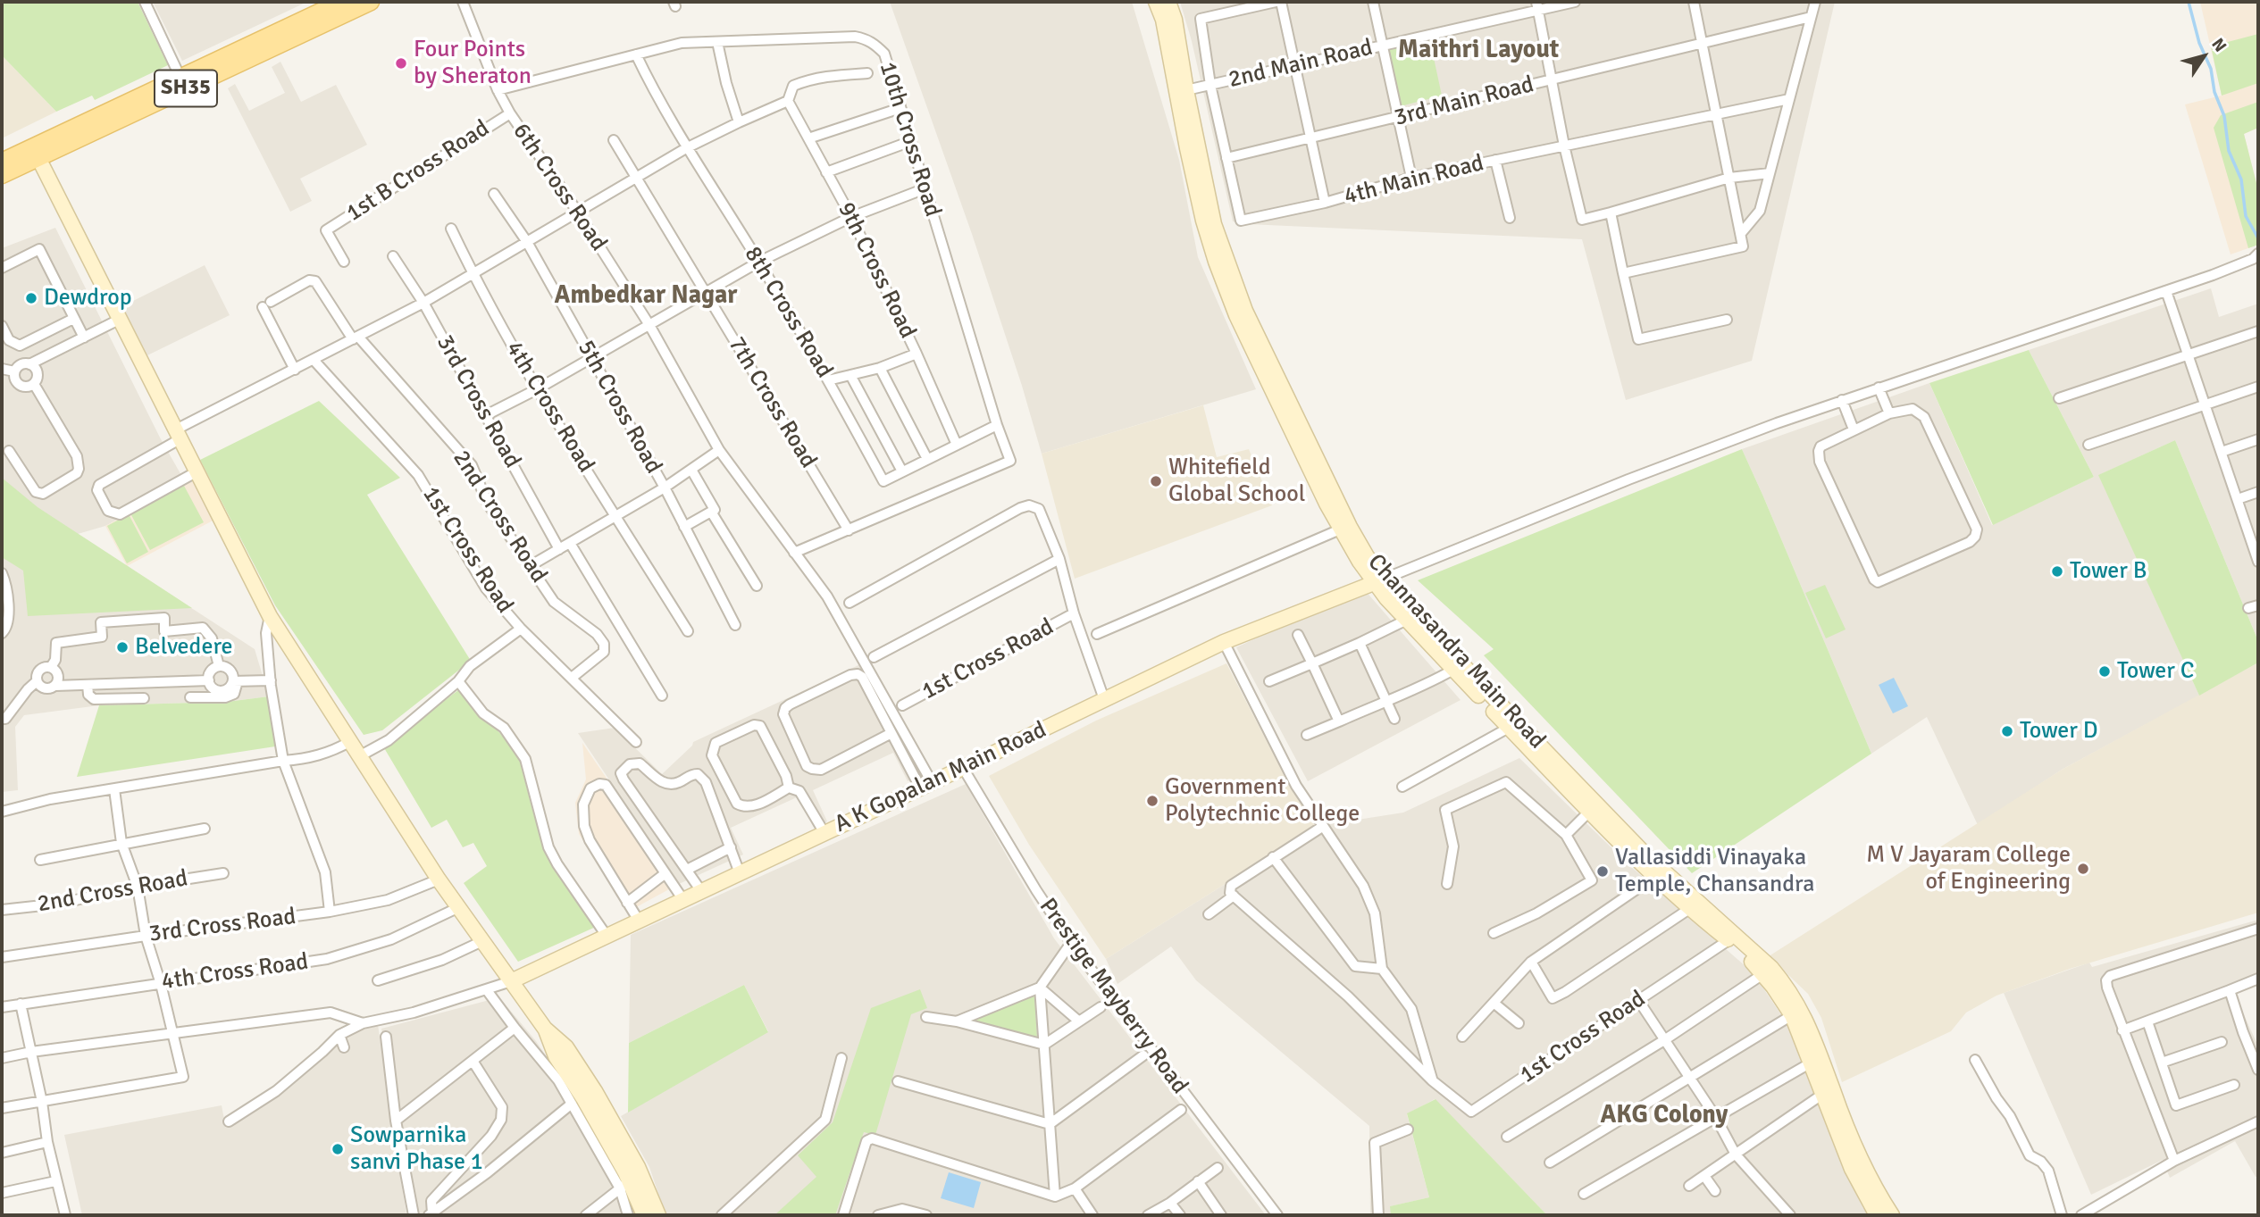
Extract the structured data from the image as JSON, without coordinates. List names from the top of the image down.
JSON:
{
  "streets": {
    "main road": ["SH35", "Channasandra Main Road", "A K Gopalan Main Road"],
    "street": [
      "2nd Main Road",
      "3rd Main Road",
      "10th Cross Road",
      "1st B Cross Road",
      "4th Main Road",
      "6th Cross Road",
      "9th Cross Road",
      "8th Cross Road",
      "3rd Cross Road",
      "7th Cross Road",
      "4th Cross Road",
      "5th Cross Road",
      "2nd Cross Road",
      "1st Cross Road",
      "Prestige Mayberry Road"
    ]
  },
  "crossings": [
    ["2nd Main Road", "4th Main Road"],
    ["2nd Main Road", "Channasandra Main Road"],
    ["3rd Main Road", "4th Main Road"],
    ["10th Cross Road", "6th Cross Road"],
    ["10th Cross Road", "8th Cross Road"],
    ["10th Cross Road", "7th Cross Road"],
    ["1st B Cross Road", "6th Cross Road"],
    ["6th Cross Road", "A K Gopalan Main Road"],
    ["2nd Cross Road", "1st Cross Road"],
    ["1st Cross Road", "Channasandra Main Road"],
    ["Channasandra Main Road", "A K Gopalan Main Road"],
    ["A K Gopalan Main Road", "Prestige Mayberry Road"]
  ],
  "districts": ["Maithri Layout", "Ambedkar Nagar", "AKG Colony"],
  "places": [
    "Four Points by Sheraton",
    "Dewdrop",
    "Whitefield Global School",
    "Tower B",
    "Belvedere",
    "Tower C",
    "Tower D",
    "Government Polytechnic College",
    "M V Jayaram College of Engineering",
    "Vallasiddi Vinayaka Temple, Chansandra",
    "Sowparnika sanvi Phase 1"
  ],
  "north": "top right"
}
